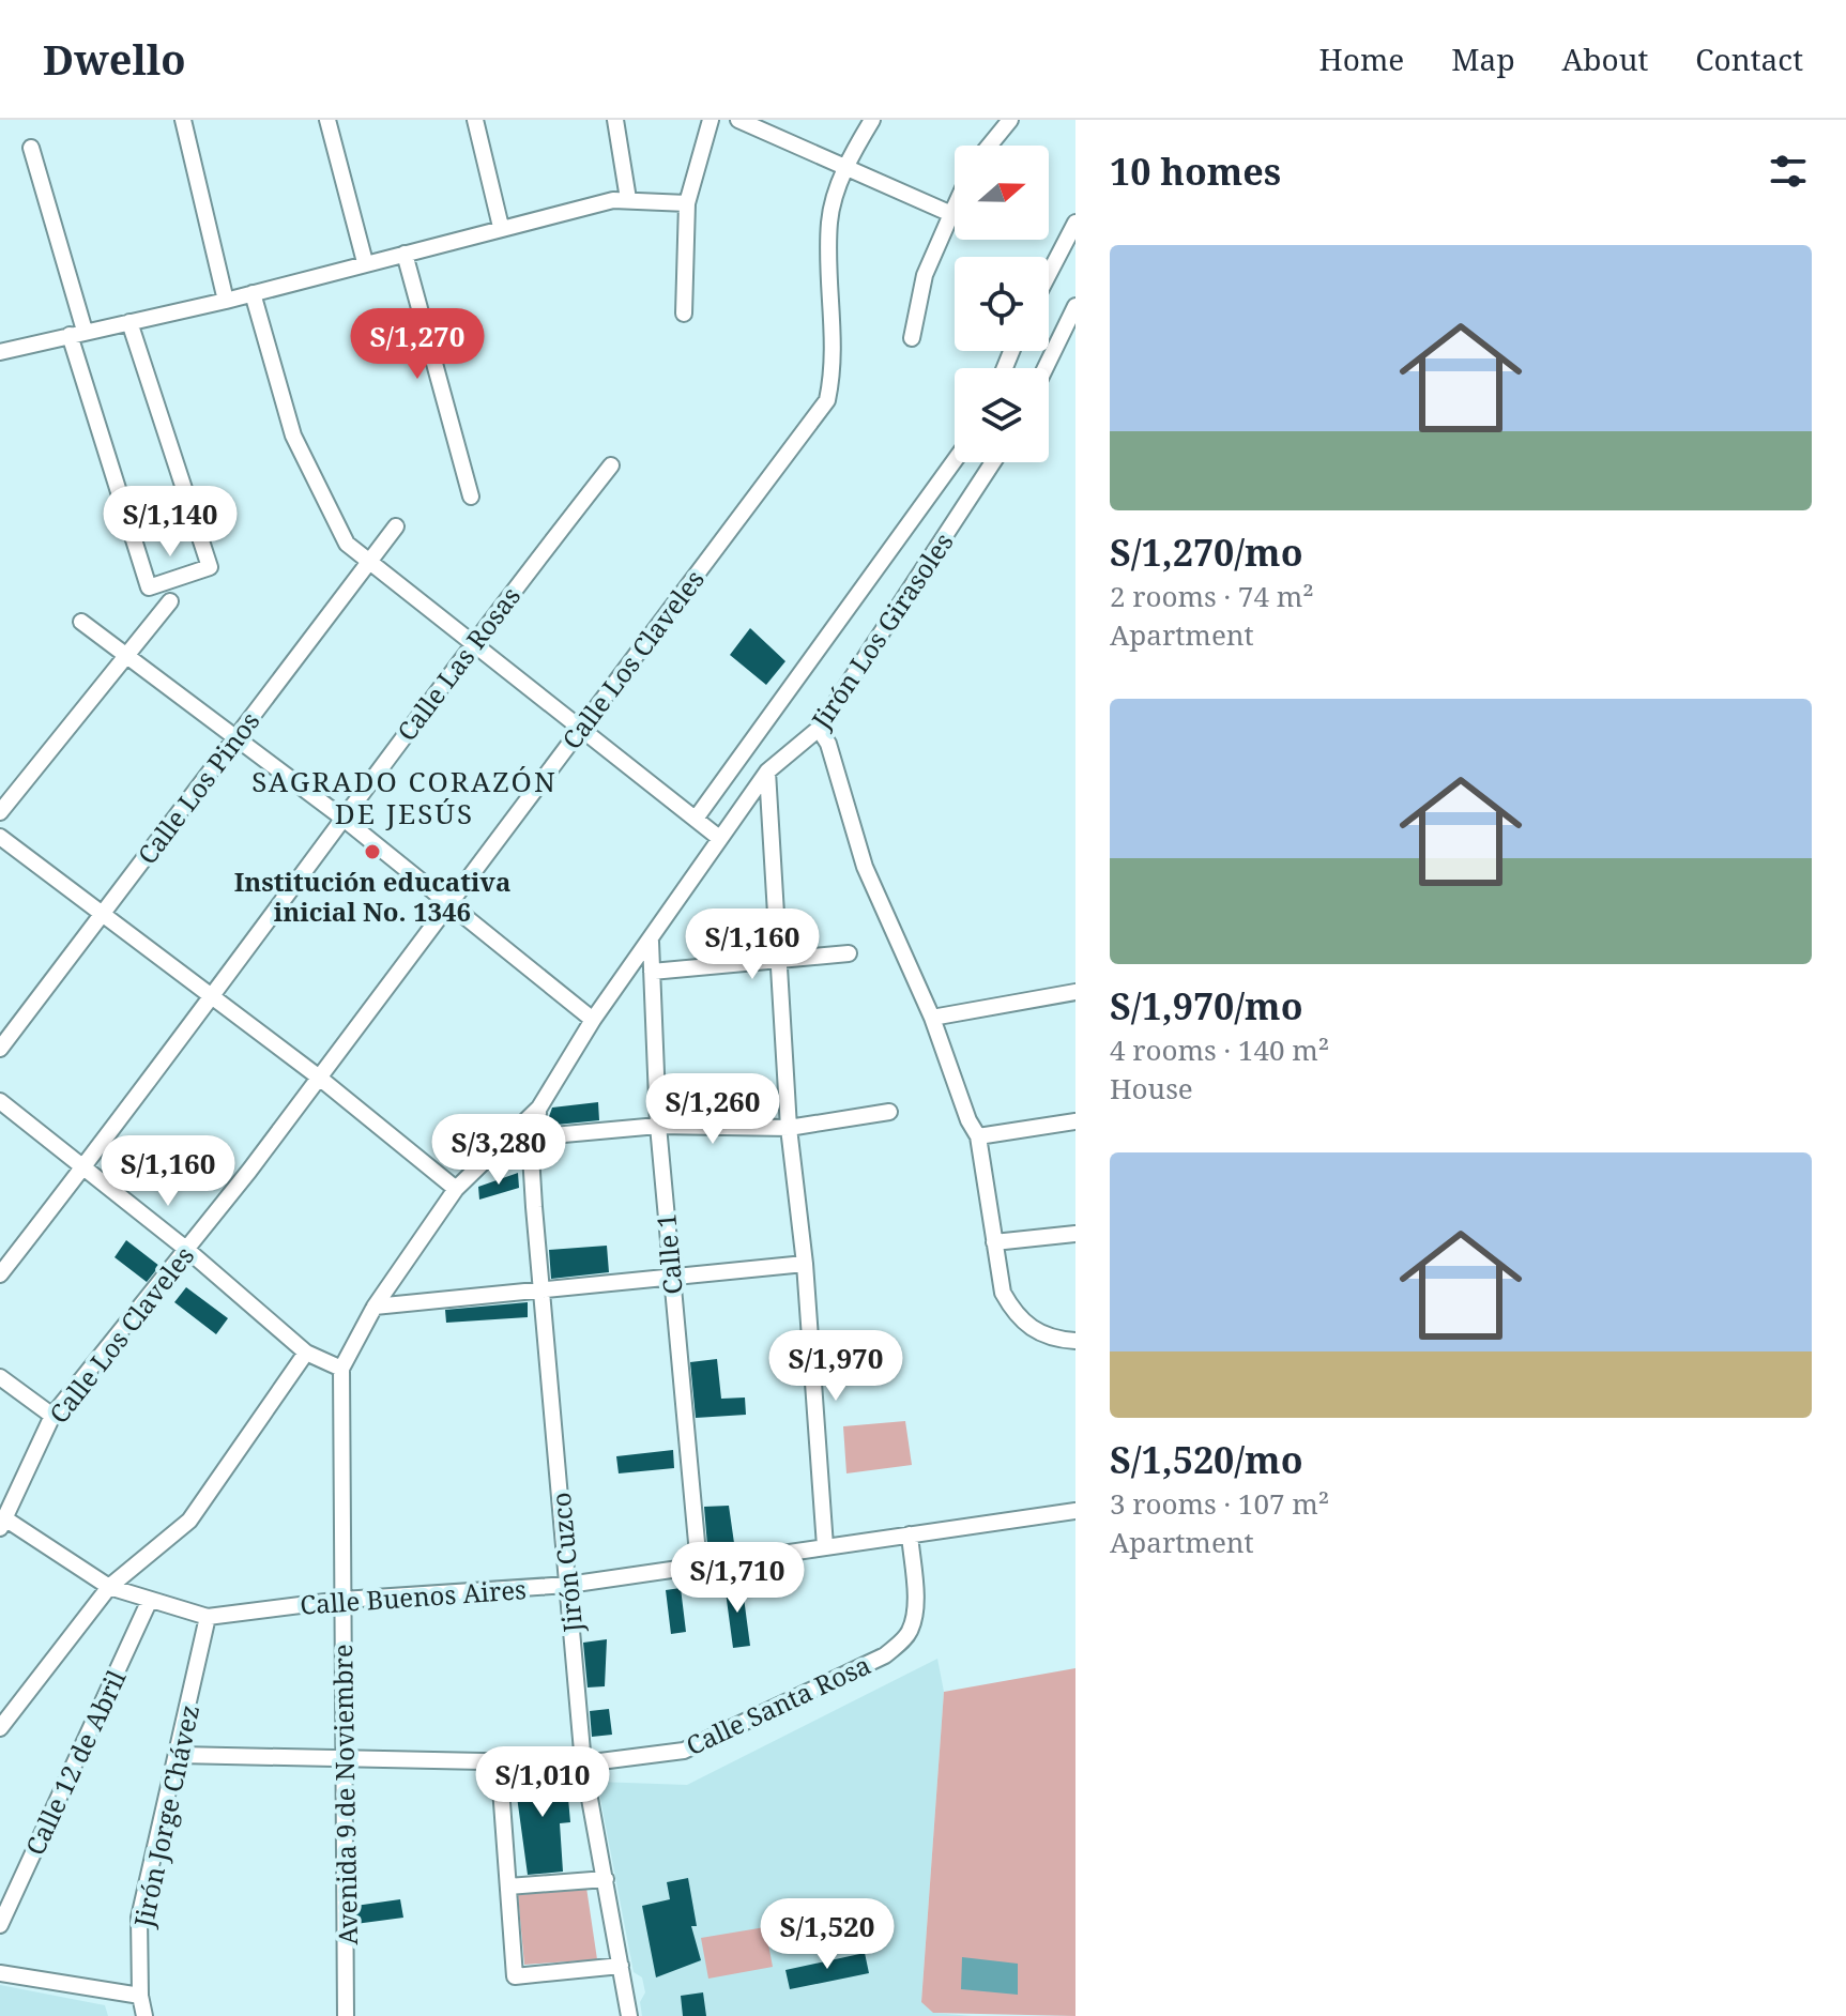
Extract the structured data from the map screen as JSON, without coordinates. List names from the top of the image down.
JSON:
{
  "streets": {
    "street": [
      "Jirón Los Girasoles",
      "Calle Los Claveles",
      "Calle Las Rosas",
      "Calle Los Pinos",
      "Calle 1",
      "Jirón Cuzco",
      "Calle Buenos Aires",
      "Calle Santa Rosa",
      "Calle 12 de Abril",
      "Avenida 9 de Noviembre",
      "Jirón Jorge Chávez"
    ]
  },
  "crossings": [
    ["Jirón Los Girasoles", "Calle 1"],
    ["Jirón Los Girasoles", "Jirón Cuzco"],
    ["Jirón Los Girasoles", "Avenida 9 de Noviembre"],
    ["Calle 1", "Calle Buenos Aires"],
    ["Jirón Cuzco", "Calle Buenos Aires"],
    ["Jirón Cuzco", "Calle Santa Rosa"],
    ["Calle Buenos Aires", "Calle Santa Rosa"],
    ["Calle Buenos Aires", "Avenida 9 de Noviembre"],
    ["Calle Buenos Aires", "Jirón Jorge Chávez"],
    ["Calle Santa Rosa", "Avenida 9 de Noviembre"],
    ["Calle Santa Rosa", "Jirón Jorge Chávez"]
  ],
  "districts": ["SAGRADO CORAZÓN DE JESÚS"],
  "places": ["Institución educativa inicial No. 1346"],
  "north": "right",
  "page": {
    "header": "Dwello",
    "nav": [
      "Home",
      "Map",
      "About",
      "Contact"
    ],
    "heading": "10 homes",
    "list": [
      {
        "name": "S/1,270/mo",
        "note": "2 rooms · 74 m² · Apartment"
      },
      {
        "name": "S/1,970/mo",
        "note": "4 rooms · 140 m² · House"
      },
      {
        "name": "S/1,520/mo",
        "note": "3 rooms · 107 m² · Apartment"
      }
    ],
    "price": [
      "S/1,270",
      "S/1,140",
      "S/1,160",
      "S/1,260",
      "S/3,280",
      "S/1,160",
      "S/1,970",
      "S/1,710",
      "S/1,010",
      "S/1,520"
    ]
  }
}
